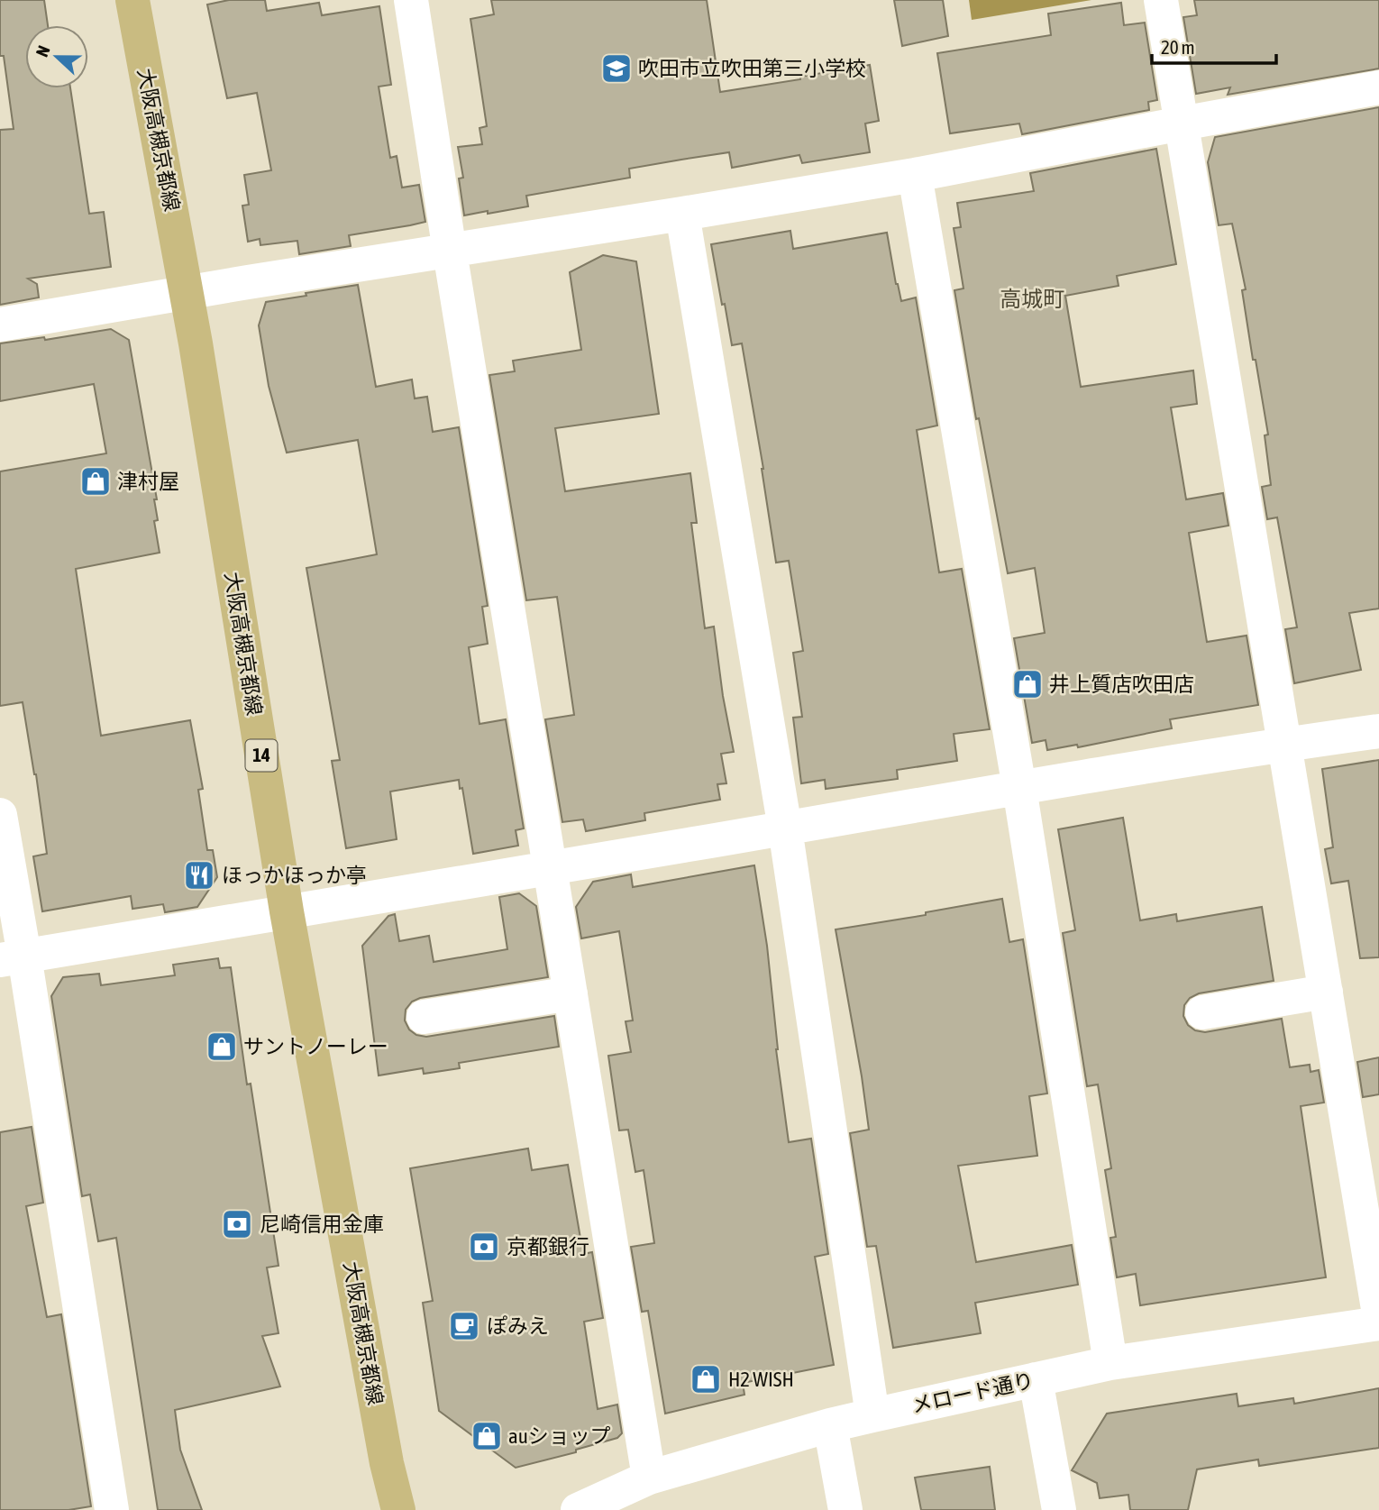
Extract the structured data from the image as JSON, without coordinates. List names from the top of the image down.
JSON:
{
  "streets": {
    "main road": ["大阪高槻京都線", "14"],
    "street": ["メロード通り"]
  },
  "districts": ["高城町"],
  "places": {
    "school or university": ["吹田市立吹田第三小学校"],
    "shop": [
      "津村屋",
      "井上質店吹田店",
      "サントノーレー",
      "H2 WISH",
      "auショップ"
    ],
    "restaurant": ["ほっかほっか亭"],
    "bank": ["尼崎信用金庫", "京都銀行"],
    "cafe": ["ぽみえ"]
  },
  "scale_bar": "20 m",
  "north": "left"
}
